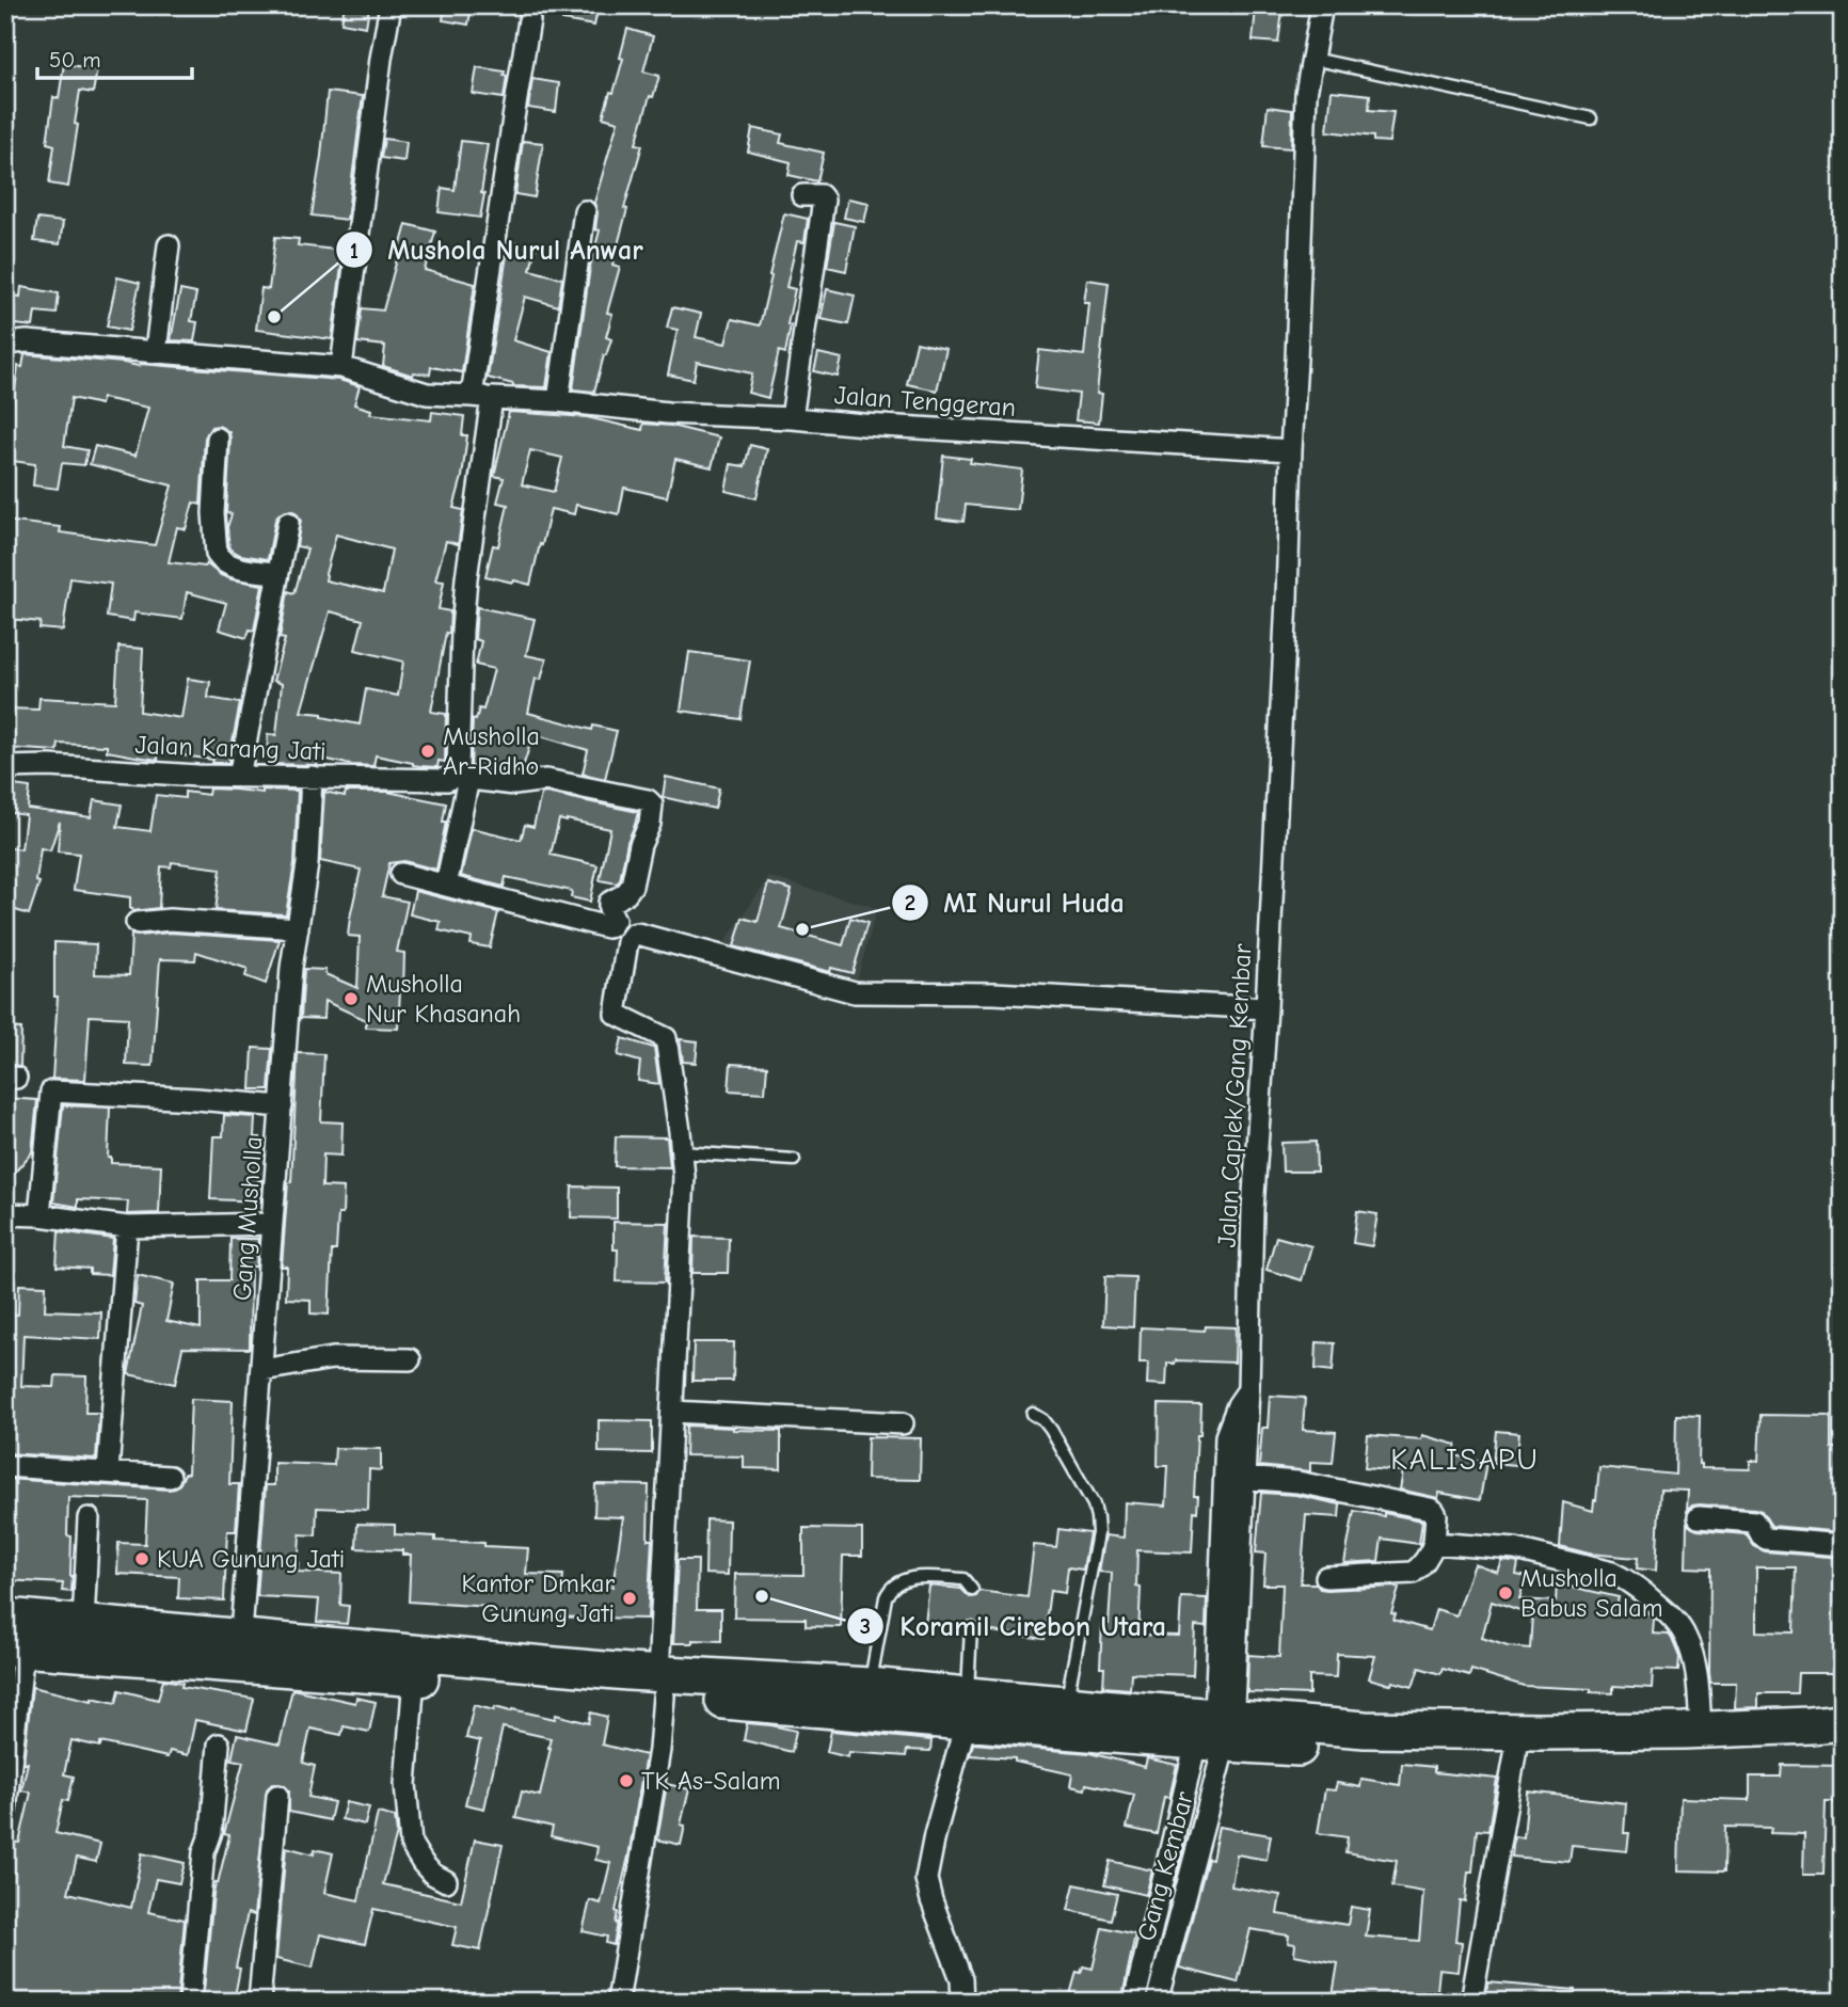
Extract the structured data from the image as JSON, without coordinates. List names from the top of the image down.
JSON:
{
  "streets": {
    "street": [
      "Jalan Tenggeran",
      "Jalan Karang Jati",
      "Jalan Caplek/Gang Kembar",
      "Gang Musholla",
      "Gang Kembar"
    ]
  },
  "crossings": [
    ["Jalan Tenggeran", "Jalan Caplek/Gang Kembar"],
    ["Jalan Karang Jati", "Gang Musholla"],
    ["Jalan Caplek/Gang Kembar", "Gang Kembar"]
  ],
  "districts": ["KALISAPU"],
  "places": [
    "Mushola Nurul Anwar",
    "Musholla Ar-Ridho",
    "MI Nurul Huda",
    "Musholla Nur Khasanah",
    "KUA Gunung Jati",
    "Musholla Babus Salam",
    "Koramil Cirebon Utara",
    "Kantor Dmkar Gunung Jati",
    "TK As-Salam"
  ],
  "scale_bar": "50 m"
}
